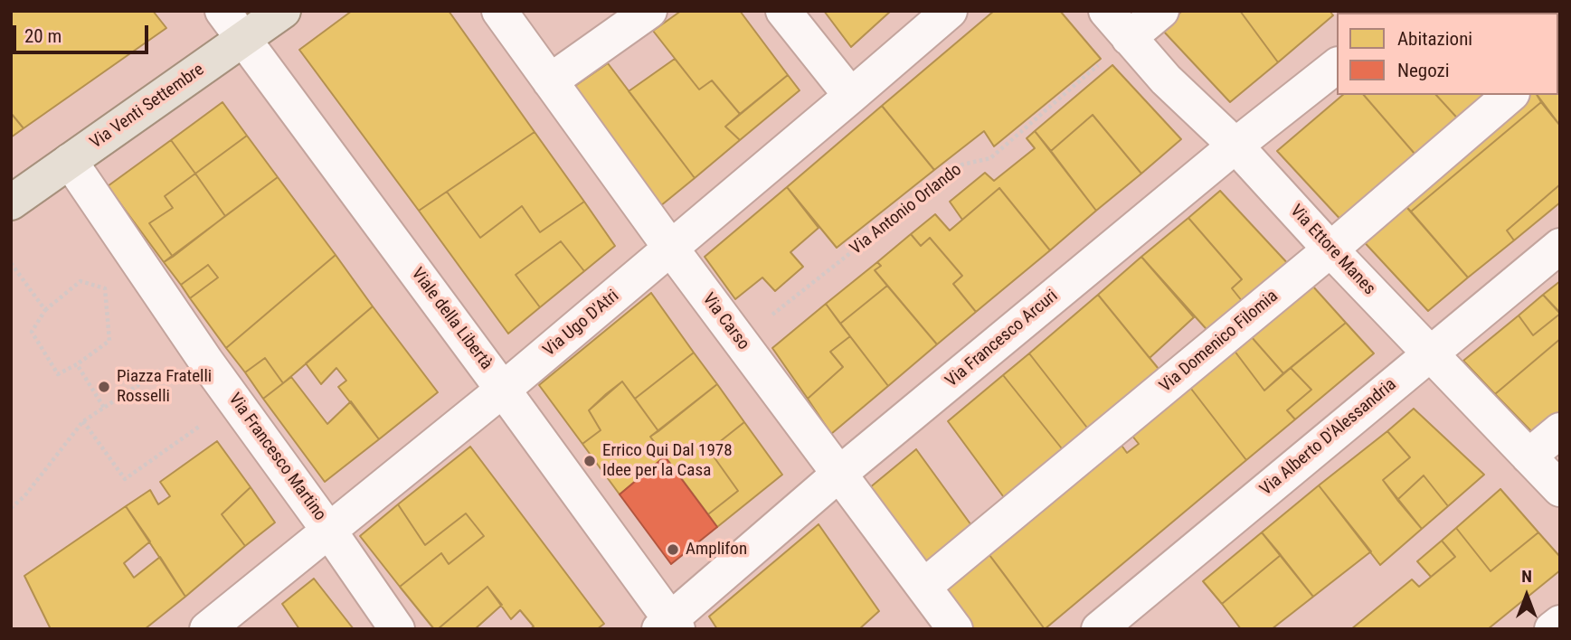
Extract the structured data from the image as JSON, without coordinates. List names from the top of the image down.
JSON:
{
  "streets": {
    "main road": ["Via Venti Settembre"],
    "street": [
      "Via Ettore Manes",
      "Viale della Libertà",
      "Via Carso",
      "Via Ugo D'Atri",
      "Via Francesco Arcuri",
      "Via Domenico Filomia",
      "Via Alberto D'Alessandria",
      "Via Francesco Martino"
    ],
    "path": ["Via Antonio Orlando"]
  },
  "crossings": [
    ["Via Venti Settembre", "Viale della Libertà"],
    ["Via Venti Settembre", "Via Francesco Martino"],
    ["Via Antonio Orlando", "Via Ettore Manes"],
    ["Via Antonio Orlando", "Via Carso"],
    ["Via Ettore Manes", "Via Francesco Arcuri"],
    ["Via Ettore Manes", "Via Domenico Filomia"],
    ["Via Ettore Manes", "Via Alberto D'Alessandria"],
    ["Viale della Libertà", "Via Ugo D'Atri"],
    ["Viale della Libertà", "Via Francesco Arcuri"],
    ["Via Carso", "Via Ugo D'Atri"],
    ["Via Carso", "Via Francesco Arcuri"],
    ["Via Carso", "Via Domenico Filomia"],
    ["Via Ugo D'Atri", "Via Francesco Martino"]
  ],
  "places": ["Piazza Fratelli Rosselli", "Errico Qui Dal 1978 Idee per la Casa", "Amplifon"],
  "legend": ["Abitazioni", "Negozi"],
  "scale_bar": "20 m",
  "north": "top"
}
